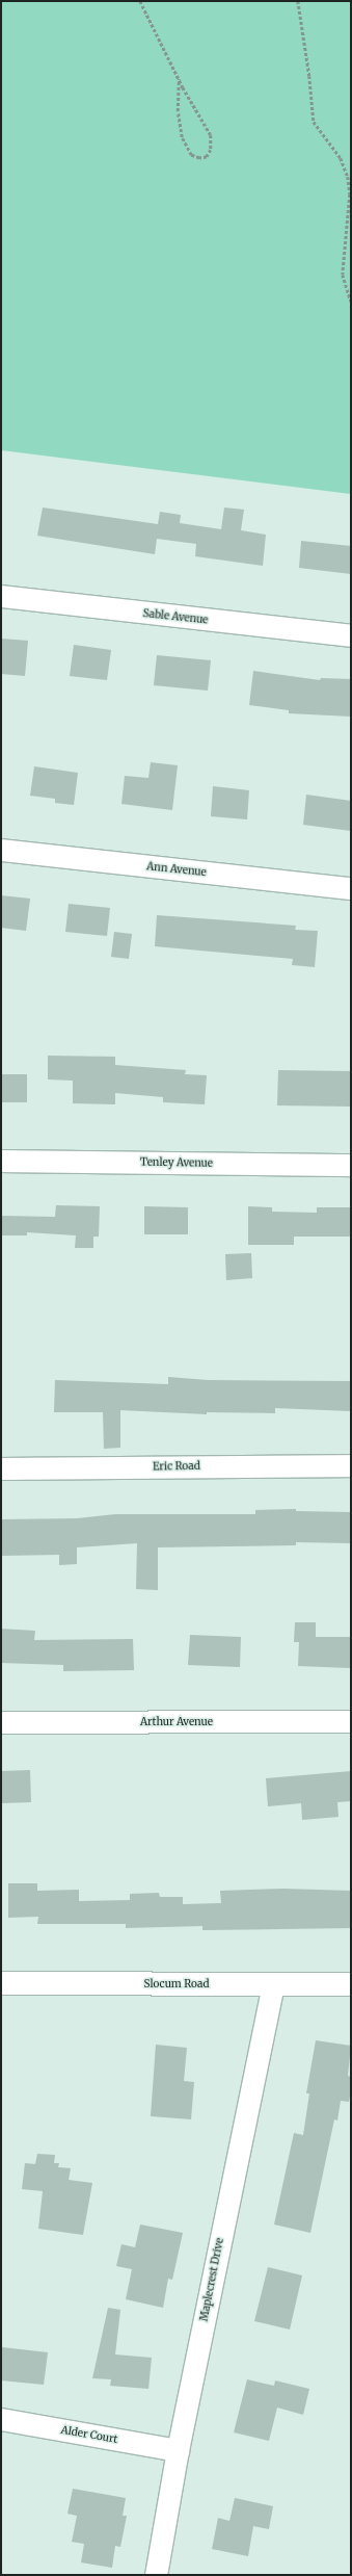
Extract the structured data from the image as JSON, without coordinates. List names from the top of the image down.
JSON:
{
  "streets": {
    "main road": ["Slocum Road"],
    "street": [
      "Sable Avenue",
      "Ann Avenue",
      "Tenley Avenue",
      "Eric Road",
      "Arthur Avenue",
      "Maplecrest Drive",
      "Alder Court"
    ]
  },
  "crossings": [
    ["Slocum Road", "Maplecrest Drive"],
    ["Maplecrest Drive", "Alder Court"]
  ]
}
